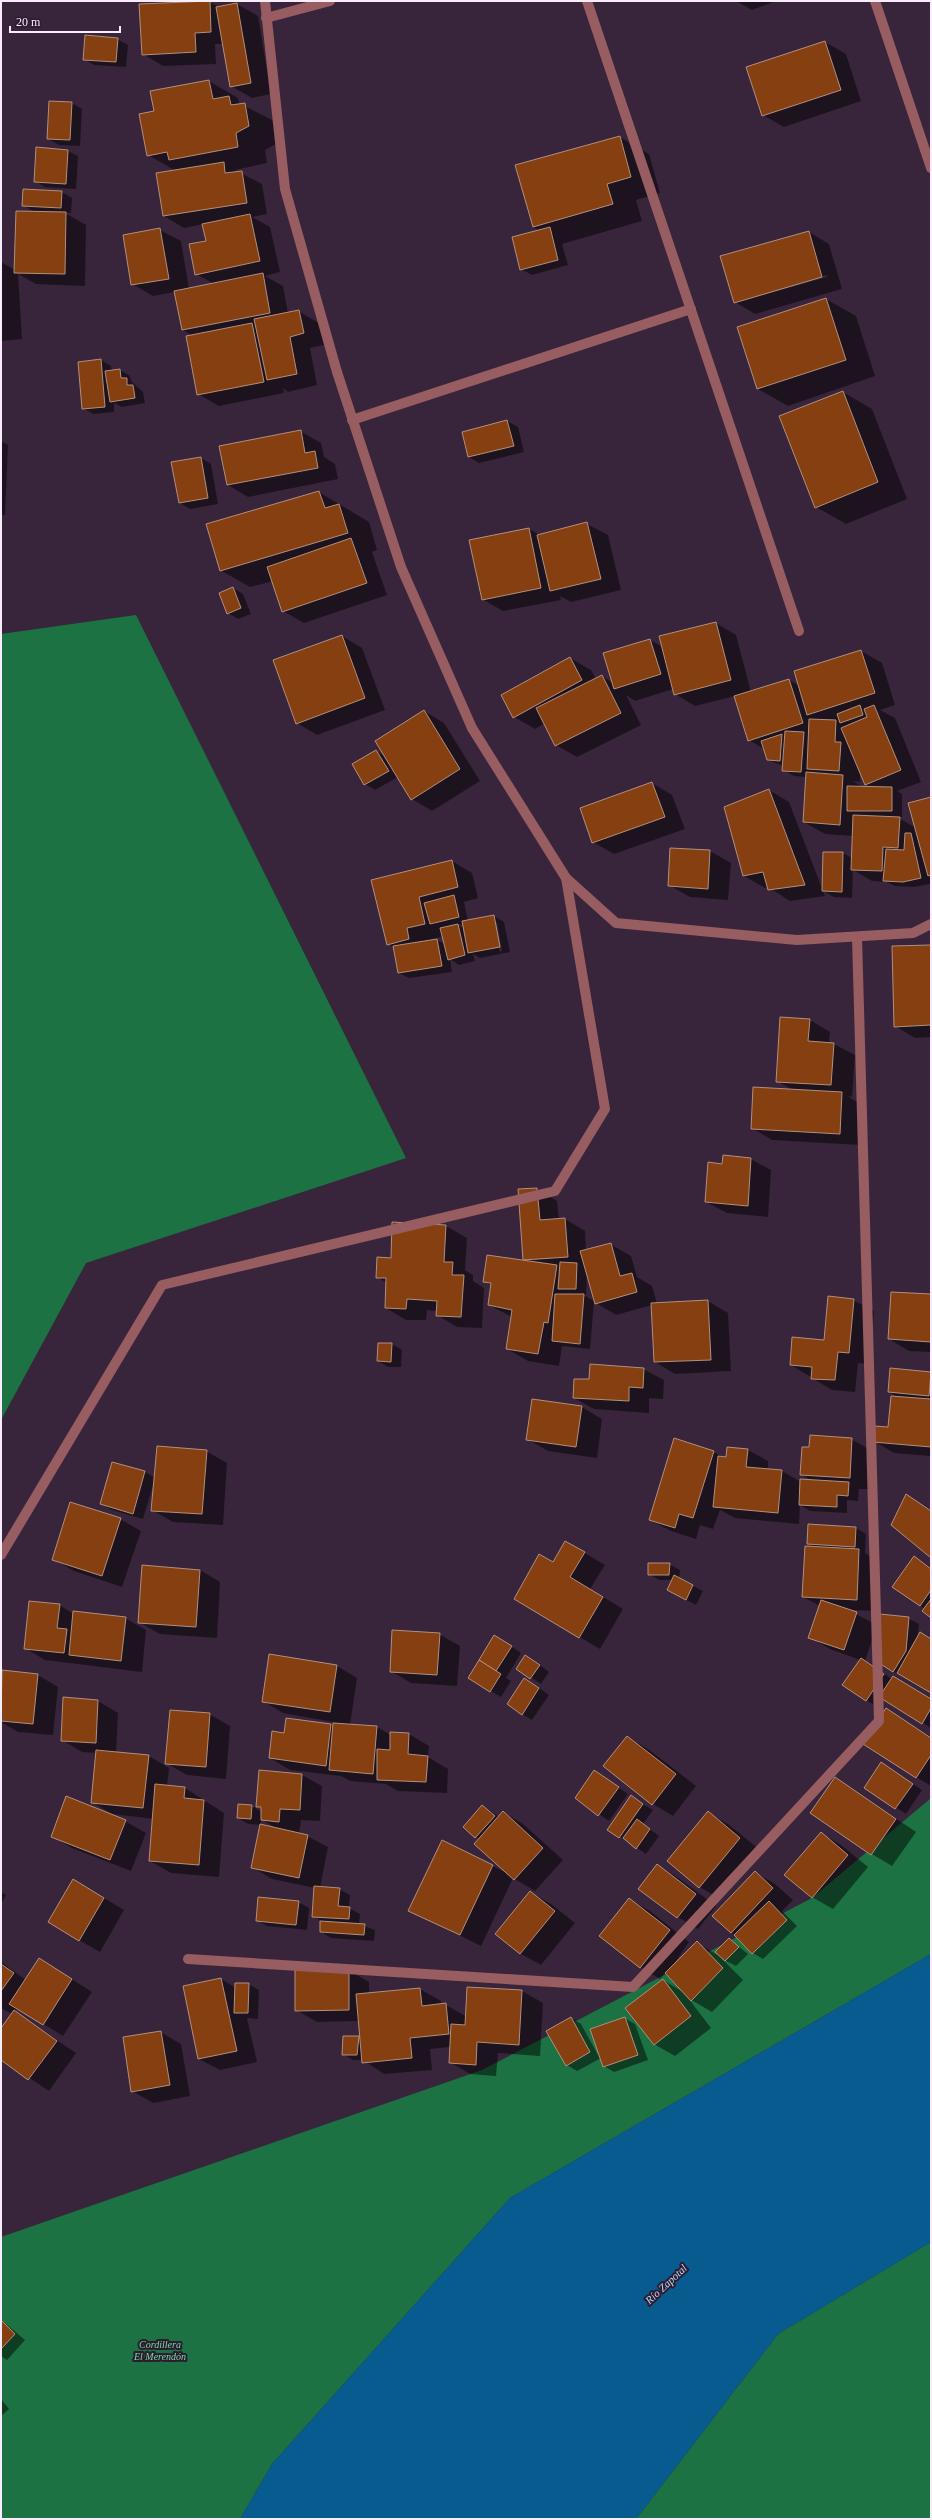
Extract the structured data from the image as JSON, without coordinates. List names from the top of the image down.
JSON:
{
  "water": ["Río Zapotal"],
  "parks": ["Cordillera El Merendón"],
  "scale_bar": "20 m"
}
